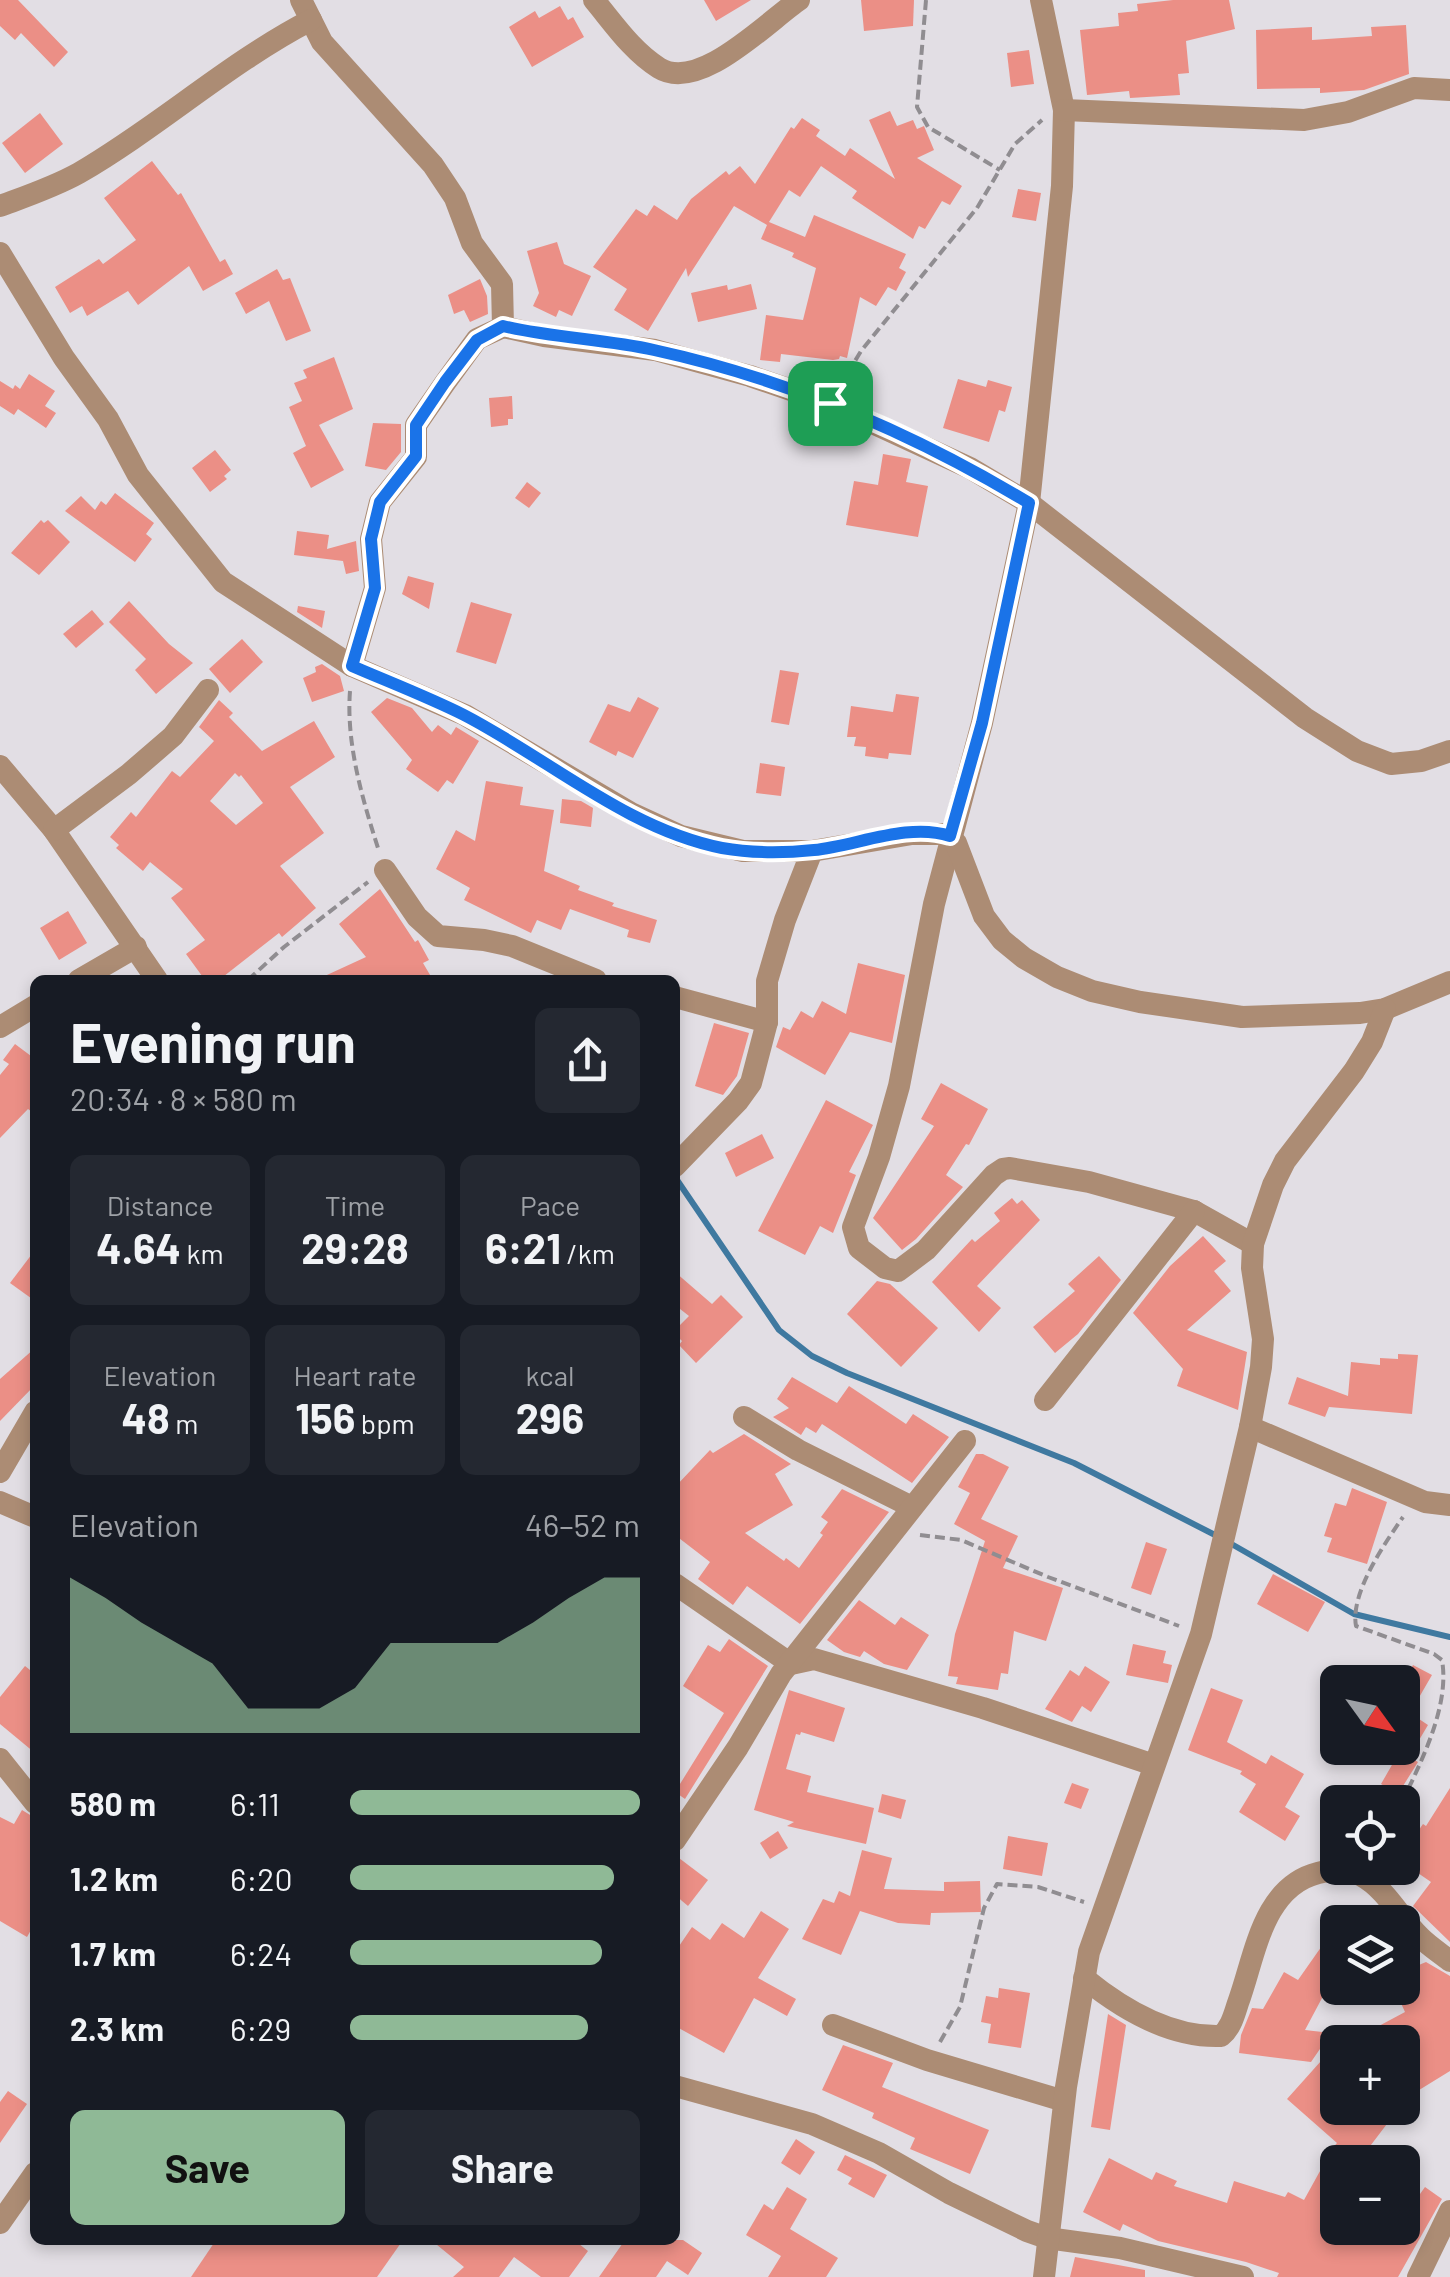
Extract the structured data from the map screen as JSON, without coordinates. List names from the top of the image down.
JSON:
{
  "north": "bottom right",
  "page": {
    "heading": ["Evening run", "20:34 · 8 × 580 m"],
    "stats": [
      ["Distance", "4.64 km"],
      ["Time", "29:28"],
      ["Pace", "6:21 /km"],
      ["Elevation", "48 m"],
      ["Heart rate", "156 bpm"],
      ["kcal", "296"]
    ],
    "chart": ["Elevation", "46–52 m"],
    "map_buttons": ["+", "−"],
    "list": [
      {
        "name": "580 m",
        "note": "6:11"
      },
      {
        "name": "1.2 km",
        "note": "6:20"
      },
      {
        "name": "1.7 km",
        "note": "6:24"
      },
      {
        "name": "2.3 km",
        "note": "6:29"
      }
    ],
    "buttons": ["Save", "Share"]
  }
}
